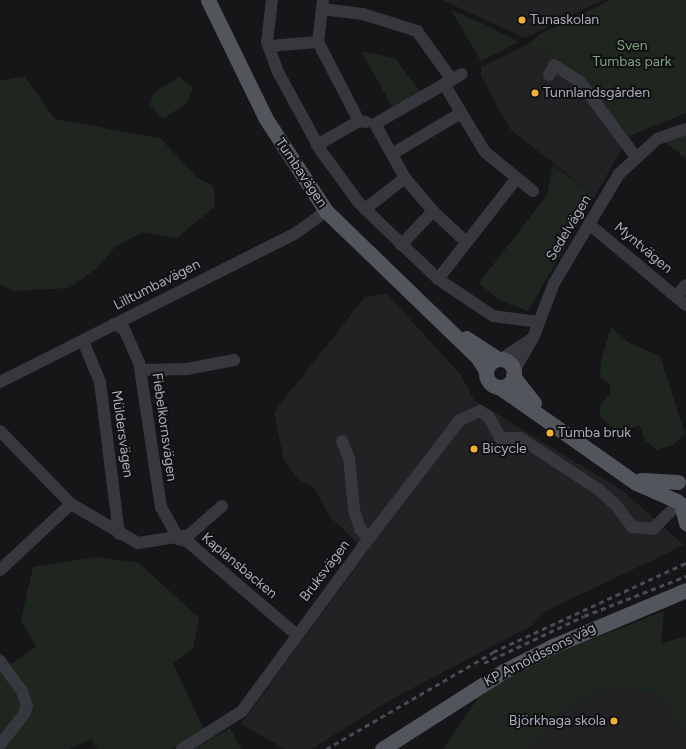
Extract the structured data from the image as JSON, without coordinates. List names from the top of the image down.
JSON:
{
  "streets": {
    "main road": ["Tumbavägen", "KP Arnoldssons väg"],
    "street": [
      "Sedelvägen",
      "Myntvägen",
      "Lilltumbavägen",
      "Fiebelkornsvägen",
      "Müldersvägen",
      "Kaplansbacken",
      "Bruksvägen"
    ]
  },
  "crossings": [
    ["Tumbavägen", "Sedelvägen"],
    ["Tumbavägen", "Lilltumbavägen"],
    ["Sedelvägen", "Myntvägen"],
    ["Lilltumbavägen", "Fiebelkornsvägen"],
    ["Lilltumbavägen", "Müldersvägen"],
    ["Fiebelkornsvägen", "Kaplansbacken"],
    ["Kaplansbacken", "Bruksvägen"]
  ],
  "parks": ["Sven Tumbas park"],
  "places": [
    "Tunaskolan",
    "Tunnlandsgården",
    "Tumba bruk",
    "Bicycle",
    "Björkhaga skola"
  ]
}
